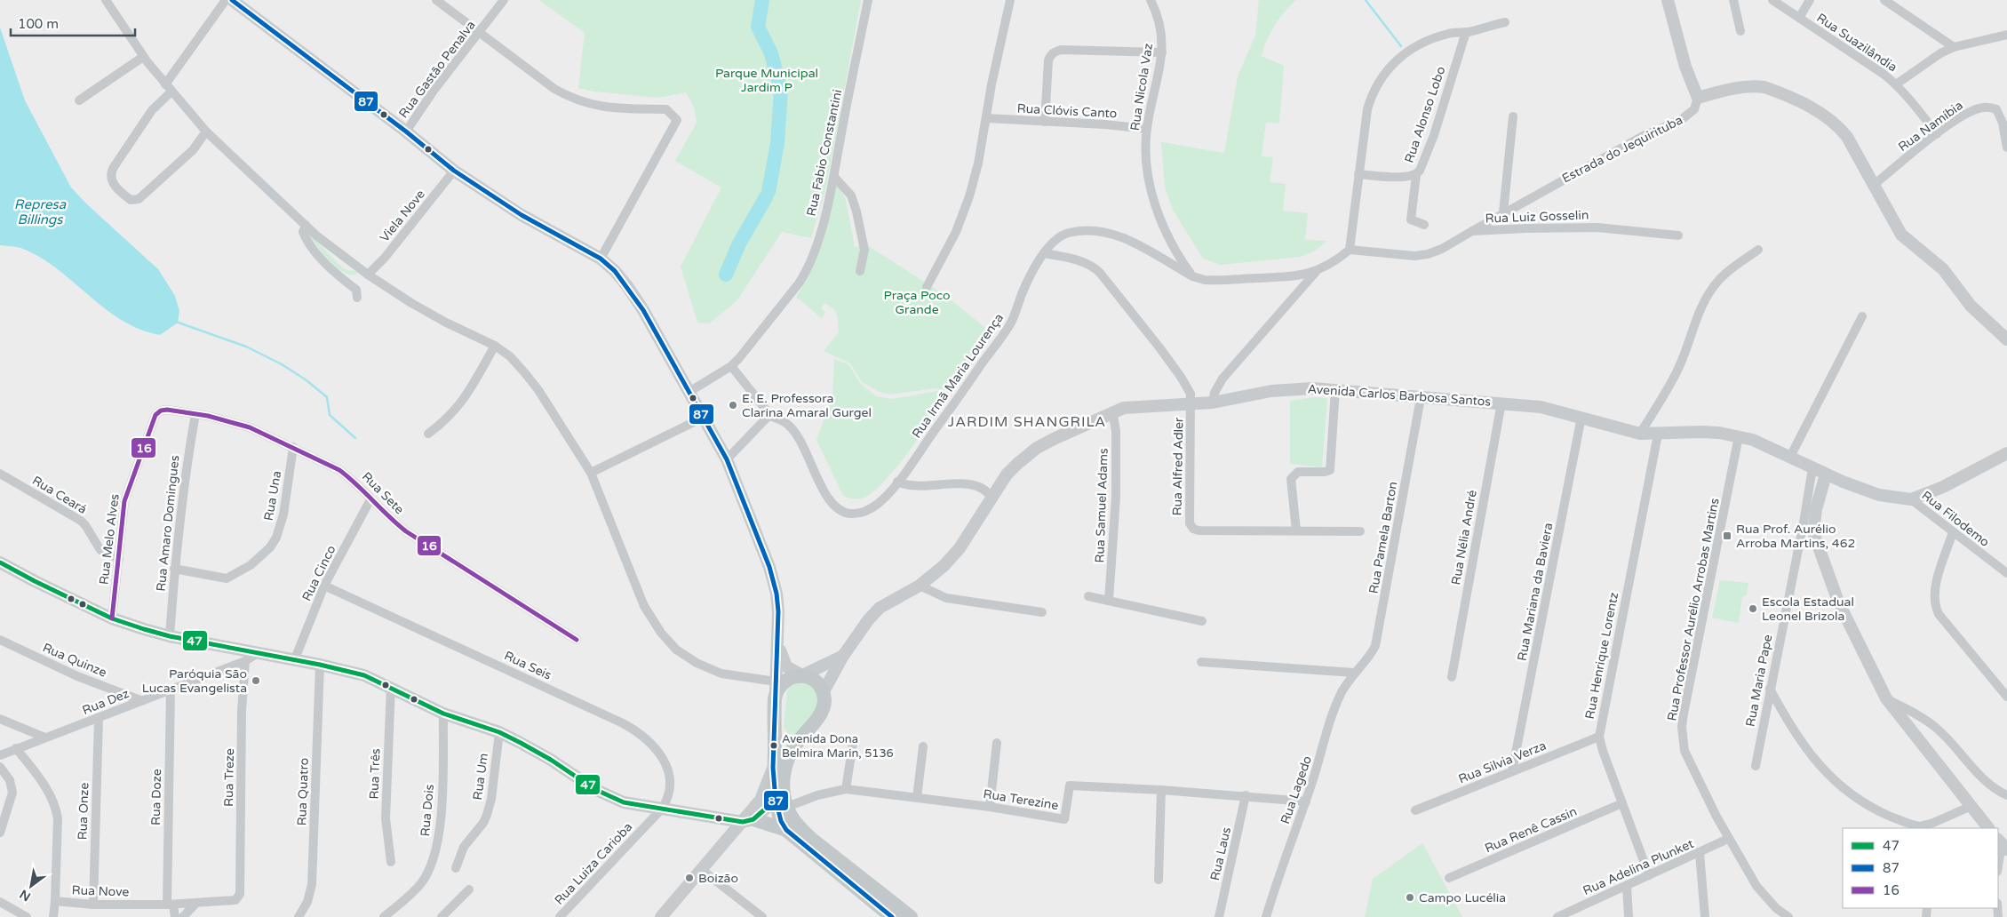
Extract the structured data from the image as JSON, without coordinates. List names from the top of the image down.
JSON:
{
  "streets": {
    "main road": ["Avenida Carlos Barbosa Santos"],
    "street": [
      "Rua Suazilândia",
      "Rua Gastão Penalva",
      "Rua Nicola Vaz",
      "Rua Clóvis Canto",
      "Rua Alonso Lobo",
      "Rua Namíbia",
      "Estrada do Jequirituba",
      "Rua Fabio Constantini",
      "Viela Nove",
      "Rua Luiz Gosselin",
      "Rua Irmã Maria Lourença",
      "Rua Alfred Adler",
      "Rua Sete",
      "Rua Ceará",
      "Rua Una",
      "Rua Samuel Adams",
      "Rua Filodemo",
      "Rua Amaro Domingues",
      "Rua Pamela Barton",
      "Rua Nélia André",
      "Rua Melo Alves",
      "Rua Cinco",
      "Rua Mariana da Baviera",
      "Rua Professor Aurélio Arrobas Martins",
      "Rua Henrique Lorentz",
      "Rua Quinze",
      "Rua Seis",
      "Rua Maria Pape",
      "Rua Dez",
      "Rua Silvia Verza",
      "Rua Três",
      "Rua Um",
      "Rua Treze",
      "Rua Lagedo",
      "Rua Quatro",
      "Rua Doze",
      "Rua Terezine",
      "Rua Dois",
      "Rua Onze",
      "Rua Renê Cassin",
      "Rua Laus",
      "Rua Luiza Carioba",
      "Rua Adelina Plunket",
      "Rua Nove"
    ]
  },
  "crossings": [
    ["Rua Suazilândia", "Rua Namíbia"],
    ["Rua Nicola Vaz", "Rua Clóvis Canto"],
    ["Rua Nicola Vaz", "Rua Irmã Maria Lourença"],
    ["Estrada do Jequirituba", "Rua Luiz Gosselin"],
    ["Rua Luiz Gosselin", "Rua Irmã Maria Lourença"],
    ["Rua Irmã Maria Lourença", "Rua Alfred Adler"],
    ["Avenida Carlos Barbosa Santos", "Rua Alfred Adler"],
    ["Avenida Carlos Barbosa Santos", "Rua Samuel Adams"],
    ["Avenida Carlos Barbosa Santos", "Rua Filodemo"],
    ["Avenida Carlos Barbosa Santos", "Rua Pamela Barton"],
    ["Avenida Carlos Barbosa Santos", "Rua Nélia André"],
    ["Avenida Carlos Barbosa Santos", "Rua Mariana da Baviera"],
    ["Avenida Carlos Barbosa Santos", "Rua Professor Aurélio Arrobas Martins"],
    ["Avenida Carlos Barbosa Santos", "Rua Henrique Lorentz"],
    ["Avenida Carlos Barbosa Santos", "Rua Maria Pape"],
    ["Rua Sete", "Rua Una"],
    ["Rua Sete", "Rua Amaro Domingues"],
    ["Rua Sete", "Rua Melo Alves"],
    ["Rua Sete", "Rua Cinco"],
    ["Rua Ceará", "Rua Melo Alves"],
    ["Rua Una", "Rua Amaro Domingues"],
    ["Rua Pamela Barton", "Rua Lagedo"],
    ["Rua Cinco", "Rua Seis"],
    ["Rua Mariana da Baviera", "Rua Silvia Verza"],
    ["Rua Professor Aurélio Arrobas Martins", "Rua Adelina Plunket"],
    ["Rua Henrique Lorentz", "Rua Silvia Verza"],
    ["Rua Henrique Lorentz", "Rua Renê Cassin"],
    ["Rua Henrique Lorentz", "Rua Adelina Plunket"],
    ["Rua Quinze", "Rua Dez"],
    ["Rua Seis", "Rua Luiza Carioba"],
    ["Rua Dez", "Rua Treze"],
    ["Rua Dez", "Rua Doze"],
    ["Rua Dez", "Rua Onze"],
    ["Rua Dez", "Rua Nove"],
    ["Rua Treze", "Rua Nove"],
    ["Rua Lagedo", "Rua Terezine"],
    ["Rua Doze", "Rua Nove"],
    ["Rua Terezine", "Rua Laus"],
    ["Rua Onze", "Rua Nove"]
  ],
  "districts": ["JARDIM SHANGRILA"],
  "water": ["Represa Billings"],
  "parks": ["Parque Municipal Jardim P", "Praça Poco Grande"],
  "places": {
    "other": [
      "E. E. Professora Clarina Amaral Gurgel",
      "Escola Estadual Leonel Brizola",
      "Paróquia São Lucas Evangelista",
      "Avenida Dona Belmira Marin, 5136",
      "Boizão",
      "Campo Lucélia"
    ],
    "transit": ["Rua Prof. Aurélio Arroba Martins, 462"]
  },
  "lines": ["transit line 87", "transit line 16", "transit line 47"],
  "legend": ["47", "87", "16"],
  "scale_bar": "100 m",
  "north": "bottom left"
}
